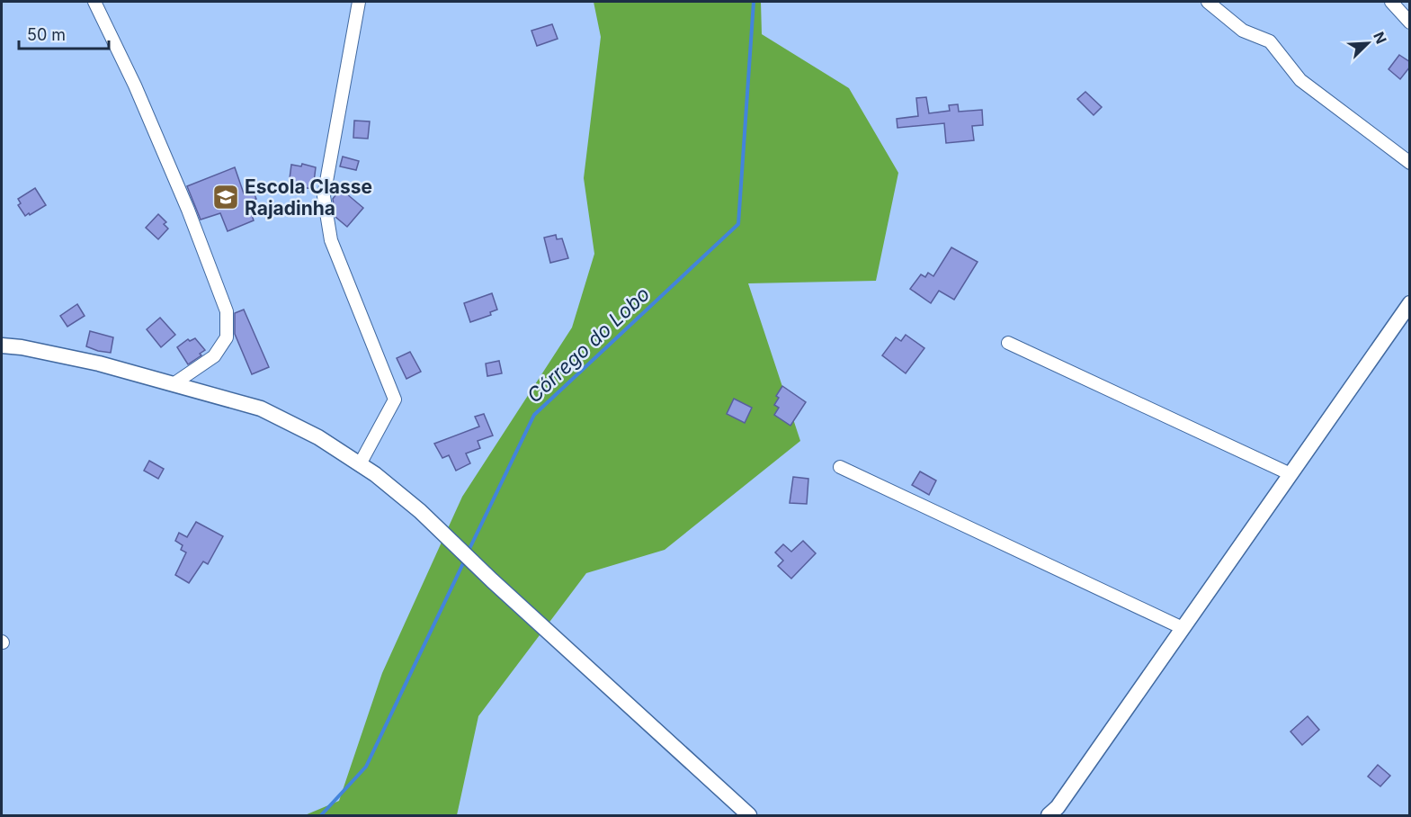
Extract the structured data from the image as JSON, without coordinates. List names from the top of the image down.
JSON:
{
  "water": ["Córrego do Lobo"],
  "places": {
    "school or university": ["Escola Classe Rajadinha"]
  },
  "scale_bar": "50 m",
  "north": "top right"
}
